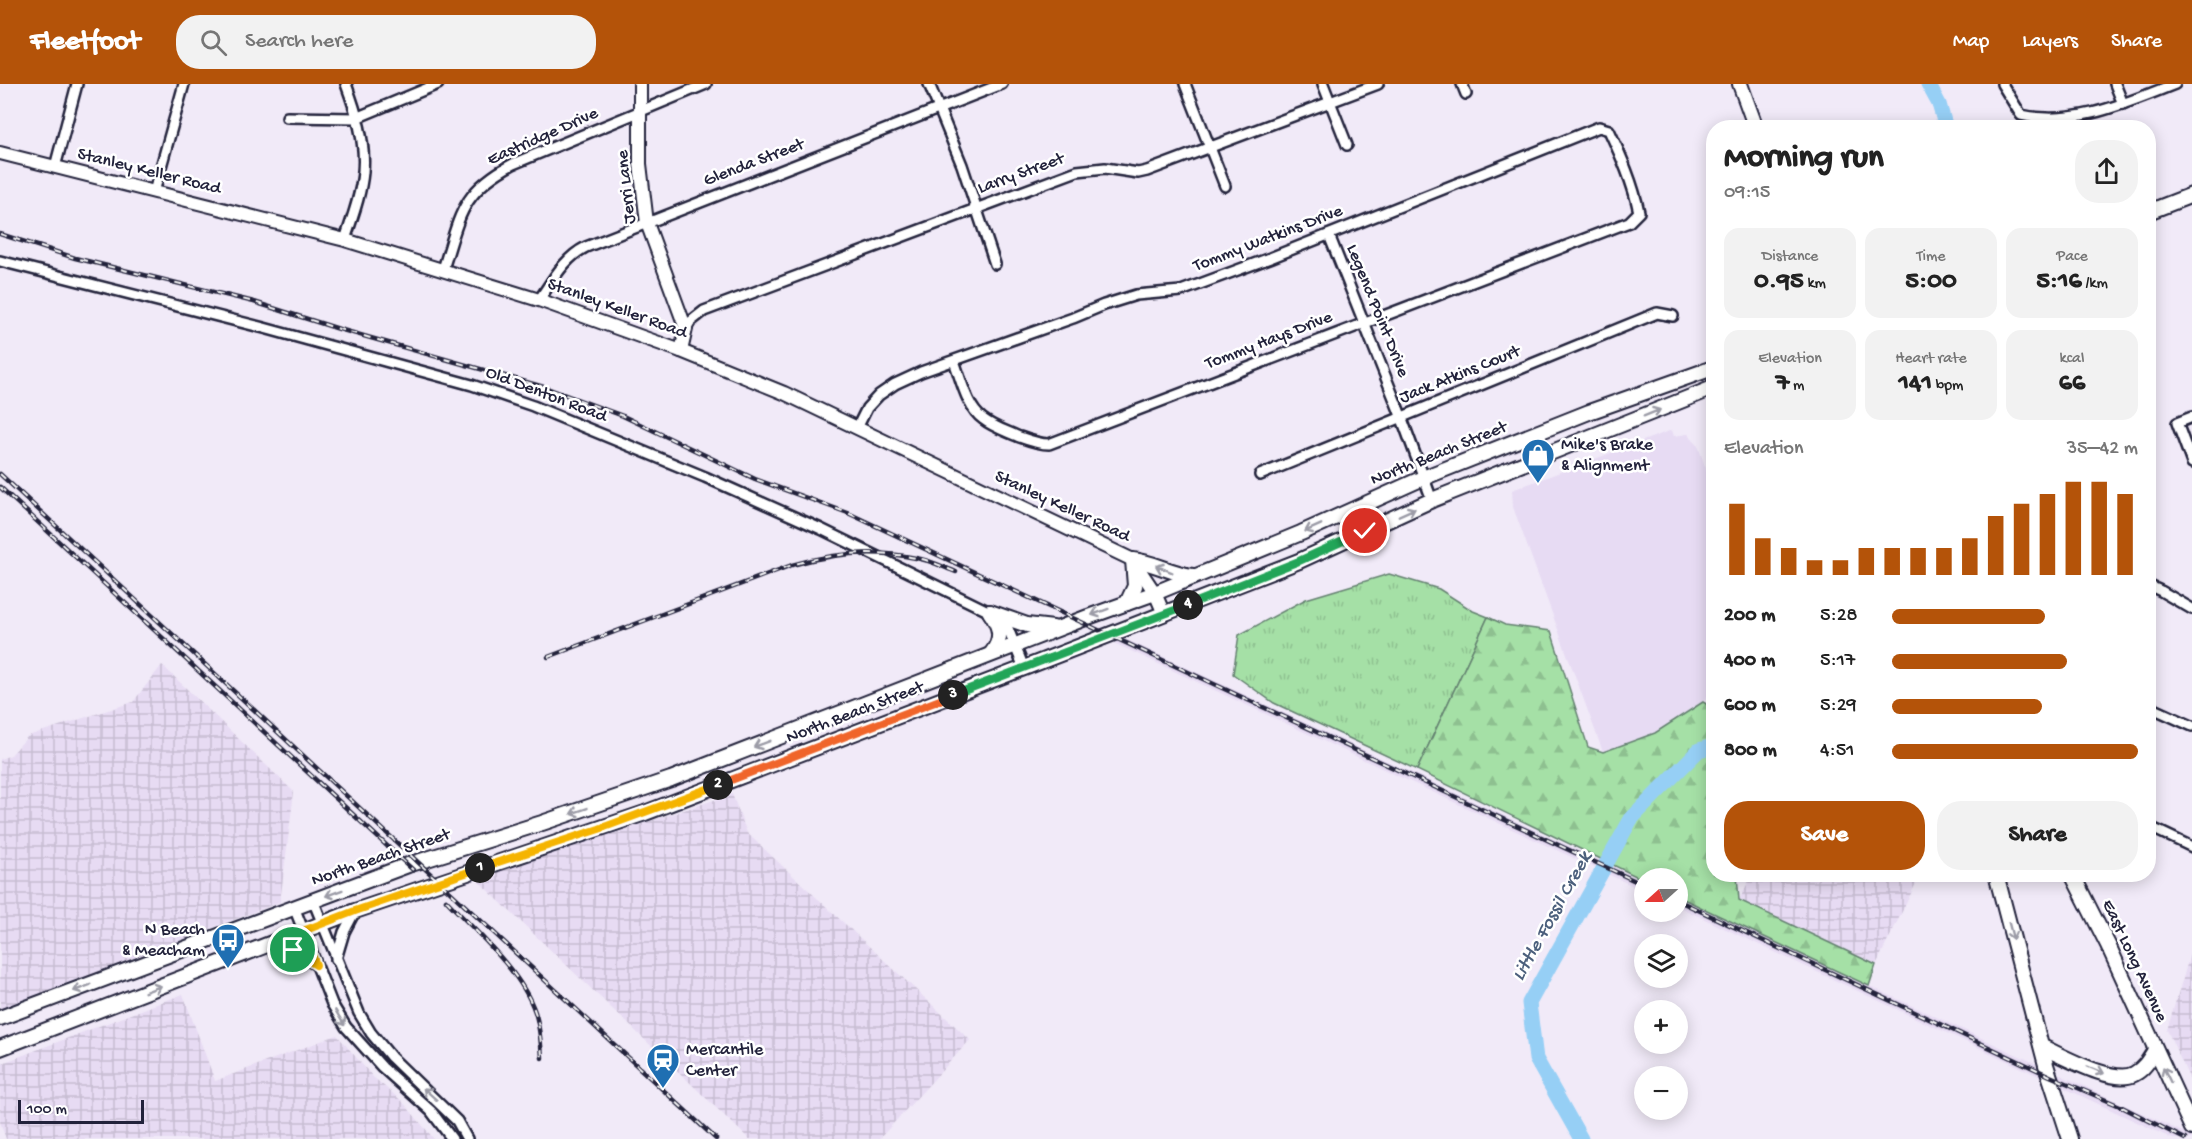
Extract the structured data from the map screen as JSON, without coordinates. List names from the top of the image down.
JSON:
{
  "streets": {
    "main road": ["North Beach Street", "East Long Avenue"],
    "street": [
      "Eastridge Drive",
      "Glenda Street",
      "Stanley Keller Road",
      "Larry Street",
      "Jerri Lane",
      "Tommy Watkins Drive",
      "Legend Point Drive",
      "Tommy Hays Drive",
      "Jack Atkins Court",
      "Old Denton Road"
    ]
  },
  "crossings": [
    ["Eastridge Drive", "Stanley Keller Road"],
    ["Eastridge Drive", "Jerri Lane"],
    ["Glenda Street", "Stanley Keller Road"],
    ["Glenda Street", "Jerri Lane"],
    ["Stanley Keller Road", "Tommy Watkins Drive"],
    ["Stanley Keller Road", "North Beach Street"],
    ["Larry Street", "Jerri Lane"],
    ["Tommy Watkins Drive", "Legend Point Drive"],
    ["Tommy Watkins Drive", "Tommy Hays Drive"],
    ["Legend Point Drive", "Tommy Hays Drive"],
    ["Legend Point Drive", "Jack Atkins Court"],
    ["Legend Point Drive", "North Beach Street"],
    ["Old Denton Road", "North Beach Street"]
  ],
  "water": ["Little Fossil Creek"],
  "places": {
    "shop": ["Mike's Brake & Alignment"],
    "bus stop": ["N Beach & Meacham"],
    "station": ["Mercantile Center"]
  },
  "scale_bar": "100 m",
  "north": "left",
  "page": {
    "header": "Fleetfoot",
    "search": "Search here",
    "nav": ["Map", "Layers", "Share"],
    "heading": ["Morning run", "09:15"],
    "stats": [
      ["Distance", "0.95 km"],
      ["Time", "5:00"],
      ["Pace", "5:16 /km"],
      ["Elevation", "7 m"],
      ["Heart rate", "141 bpm"],
      ["kcal", "66"]
    ],
    "chart": ["Elevation", "35–42 m"],
    "pins": [
      "4",
      "3",
      "2",
      "1"
    ],
    "list": [
      {
        "name": "200 m",
        "note": "5:28"
      },
      {
        "name": "400 m",
        "note": "5:17"
      },
      {
        "name": "600 m",
        "note": "5:29"
      },
      {
        "name": "800 m",
        "note": "4:51"
      }
    ],
    "buttons": ["Save", "Share"],
    "map_buttons": ["+", "−"],
    "scale": "100 m"
  }
}
